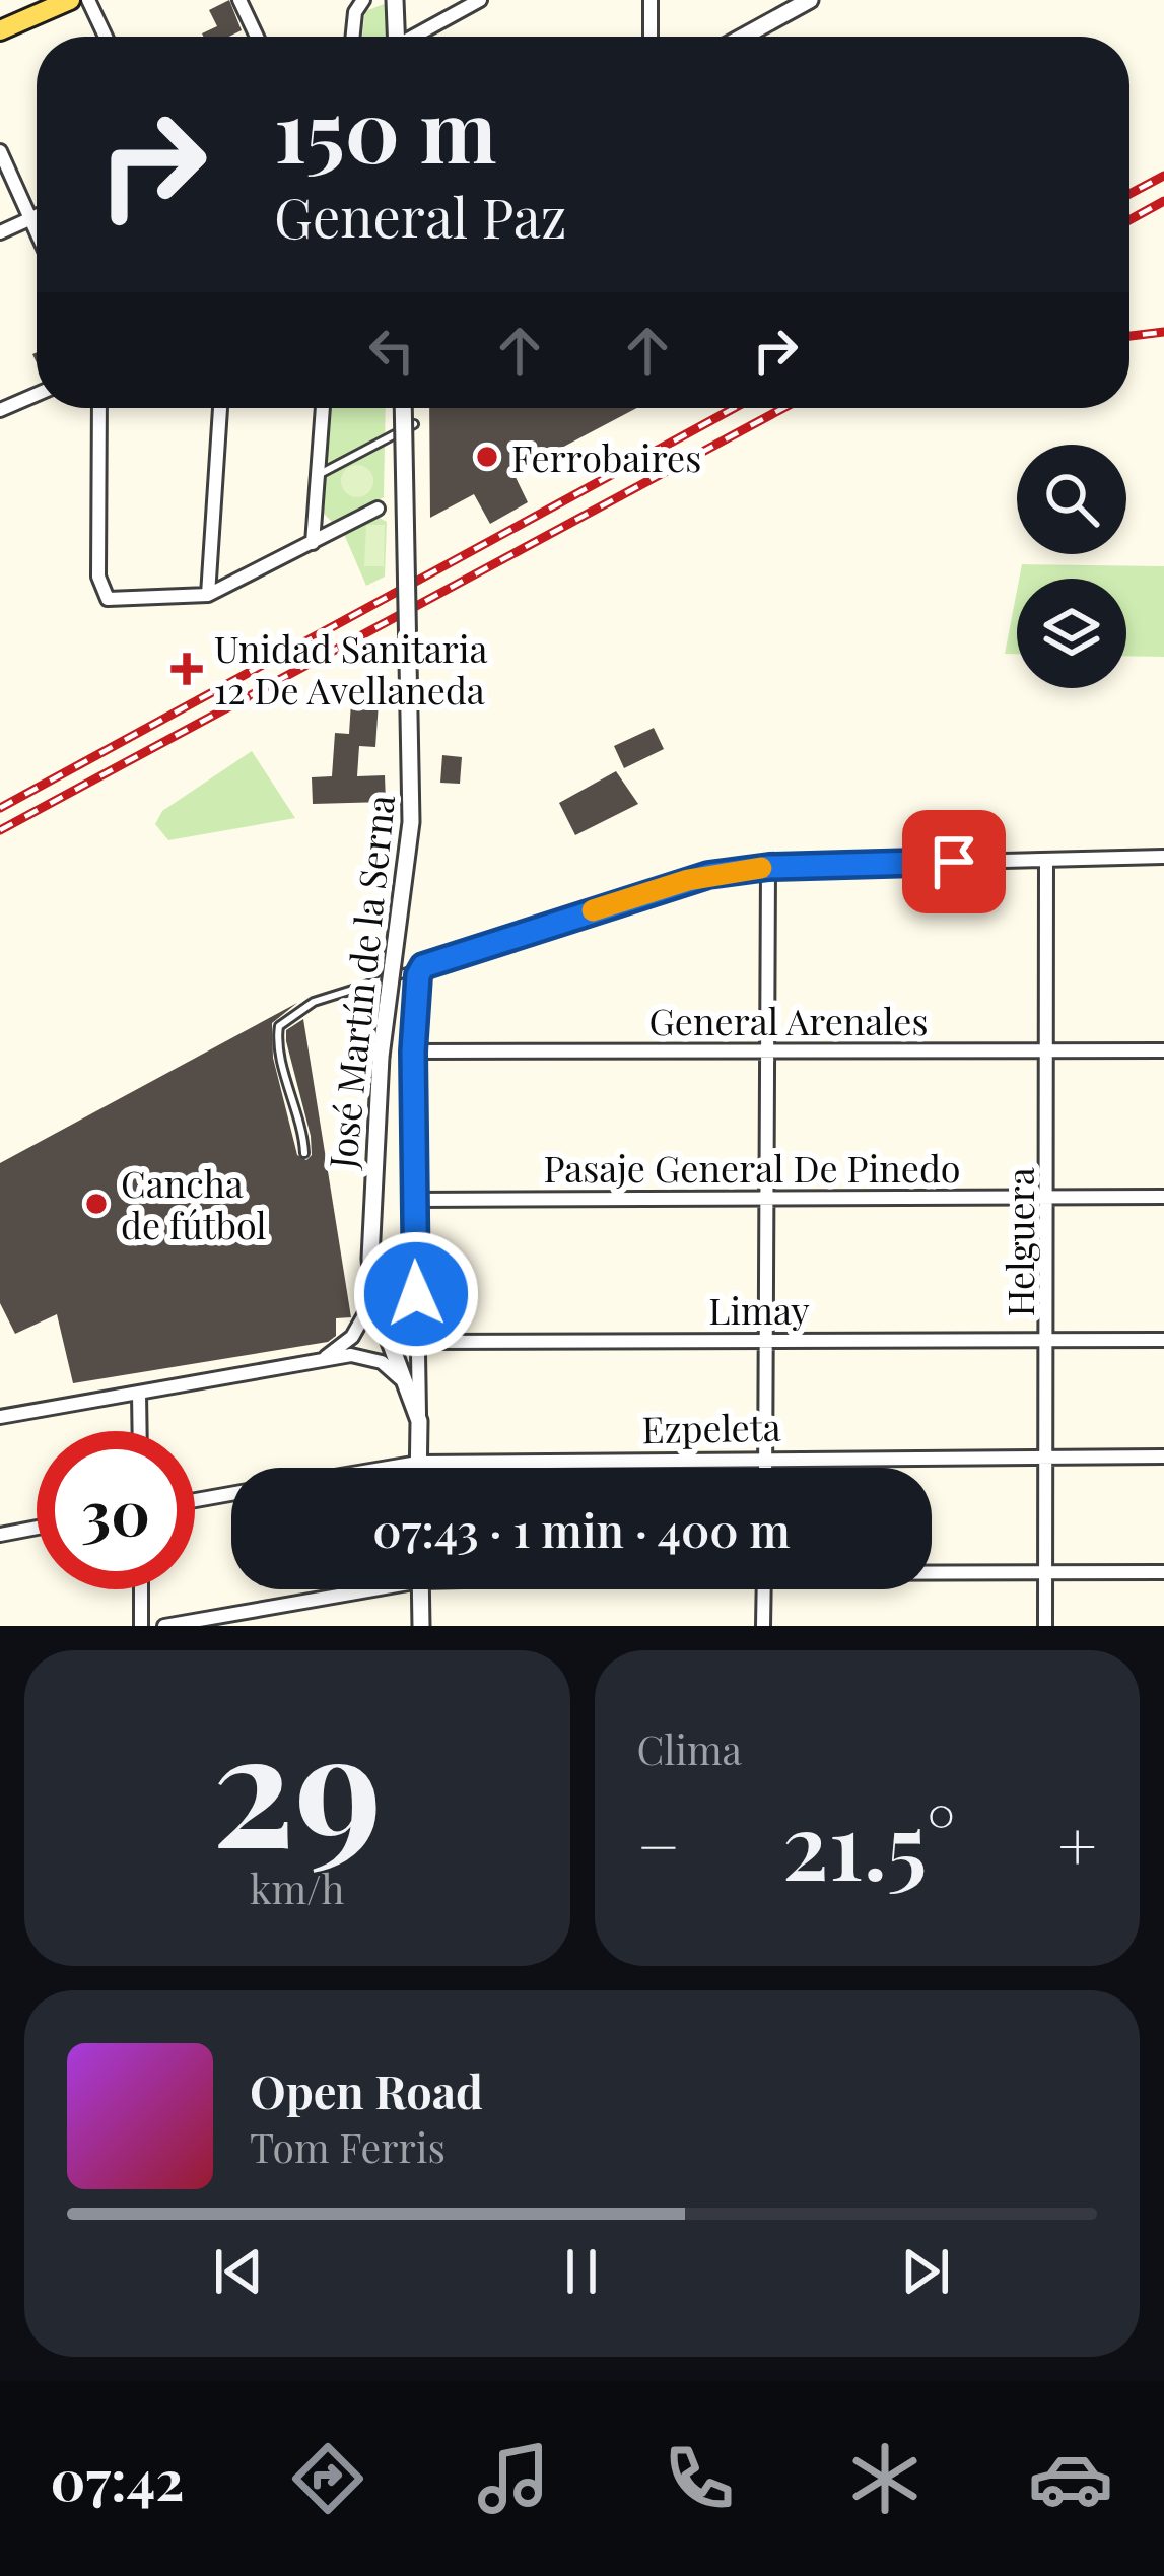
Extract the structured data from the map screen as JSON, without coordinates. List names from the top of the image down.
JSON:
{
  "streets": {
    "street": [
      "José Martín de la Serna",
      "General Arenales",
      "Pasaje General De Pinedo",
      "Helguera",
      "Limay",
      "Ezpeleta"
    ]
  },
  "crossings": [
    ["José Martín de la Serna", "General Arenales"],
    ["José Martín de la Serna", "Pasaje General De Pinedo"],
    ["José Martín de la Serna", "Limay"],
    ["José Martín de la Serna", "Ezpeleta"],
    ["General Arenales", "Helguera"],
    ["Pasaje General De Pinedo", "Helguera"],
    ["Helguera", "Limay"],
    ["Helguera", "Ezpeleta"]
  ],
  "places": {
    "other": ["Ferrobaires", "Cancha de fútbol"],
    "health": ["Unidad Sanitaria 12 De Avellaneda"]
  },
  "page": {
    "turn": ["150 m", "General Paz"],
    "limit": "30",
    "trip": "07:43 · 1 min · 400 m",
    "tile": [
      ["29", "km/h"],
      "Clima"
    ],
    "heat": ["−", "21.5°", "+"],
    "song": ["Open Road", "Tom Ferris"],
    "tabs": "07:42"
  }
}
